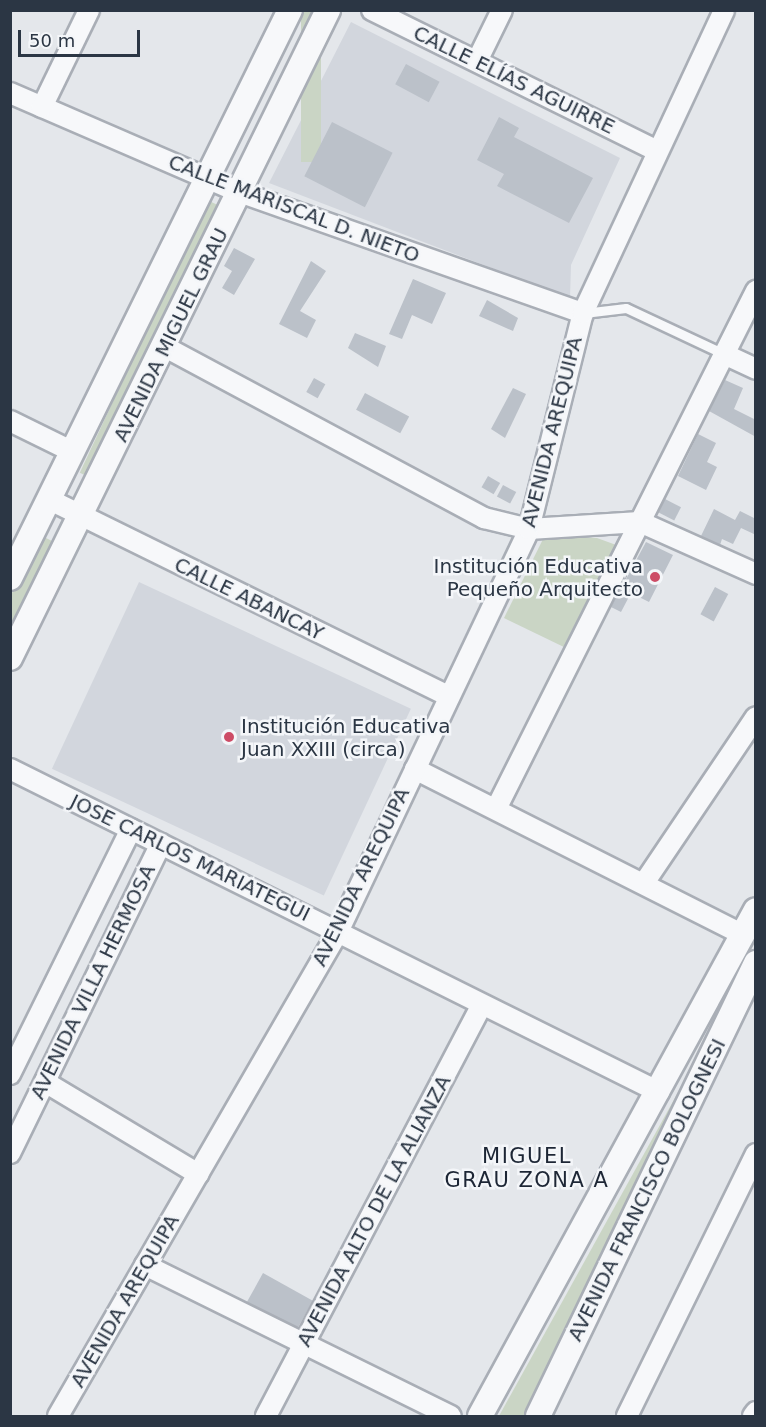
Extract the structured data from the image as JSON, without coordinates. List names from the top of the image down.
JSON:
{
  "streets": {
    "street": [
      "CALLE ELÍAS AGUIRRE",
      "CALLE MARISCAL D. NIETO",
      "AVENIDA MIGUEL GRAU",
      "AVENIDA AREQUIPA",
      "CALLE ABANCAY",
      "JOSE CARLOS MARIATEGUI",
      "AVENIDA VILLA HERMOSA",
      "AVENIDA FRANCISCO BOLOGNESI",
      "AVENIDA ALTO DE LA ALIANZA"
    ]
  },
  "crossings": [
    ["CALLE ELÍAS AGUIRRE", "AVENIDA AREQUIPA"],
    ["CALLE MARISCAL D. NIETO", "AVENIDA MIGUEL GRAU"],
    ["CALLE MARISCAL D. NIETO", "AVENIDA AREQUIPA"],
    ["AVENIDA MIGUEL GRAU", "CALLE ABANCAY"],
    ["AVENIDA AREQUIPA", "CALLE ABANCAY"],
    ["AVENIDA AREQUIPA", "JOSE CARLOS MARIATEGUI"],
    ["JOSE CARLOS MARIATEGUI", "AVENIDA VILLA HERMOSA"],
    ["JOSE CARLOS MARIATEGUI", "AVENIDA FRANCISCO BOLOGNESI"],
    ["JOSE CARLOS MARIATEGUI", "AVENIDA ALTO DE LA ALIANZA"]
  ],
  "districts": ["MIGUEL GRAU ZONA A"],
  "places": ["Institución Educativa Pequeño Arquitecto", "Institución Educativa Juan XXIII (circa)"],
  "scale_bar": "50 m"
}
